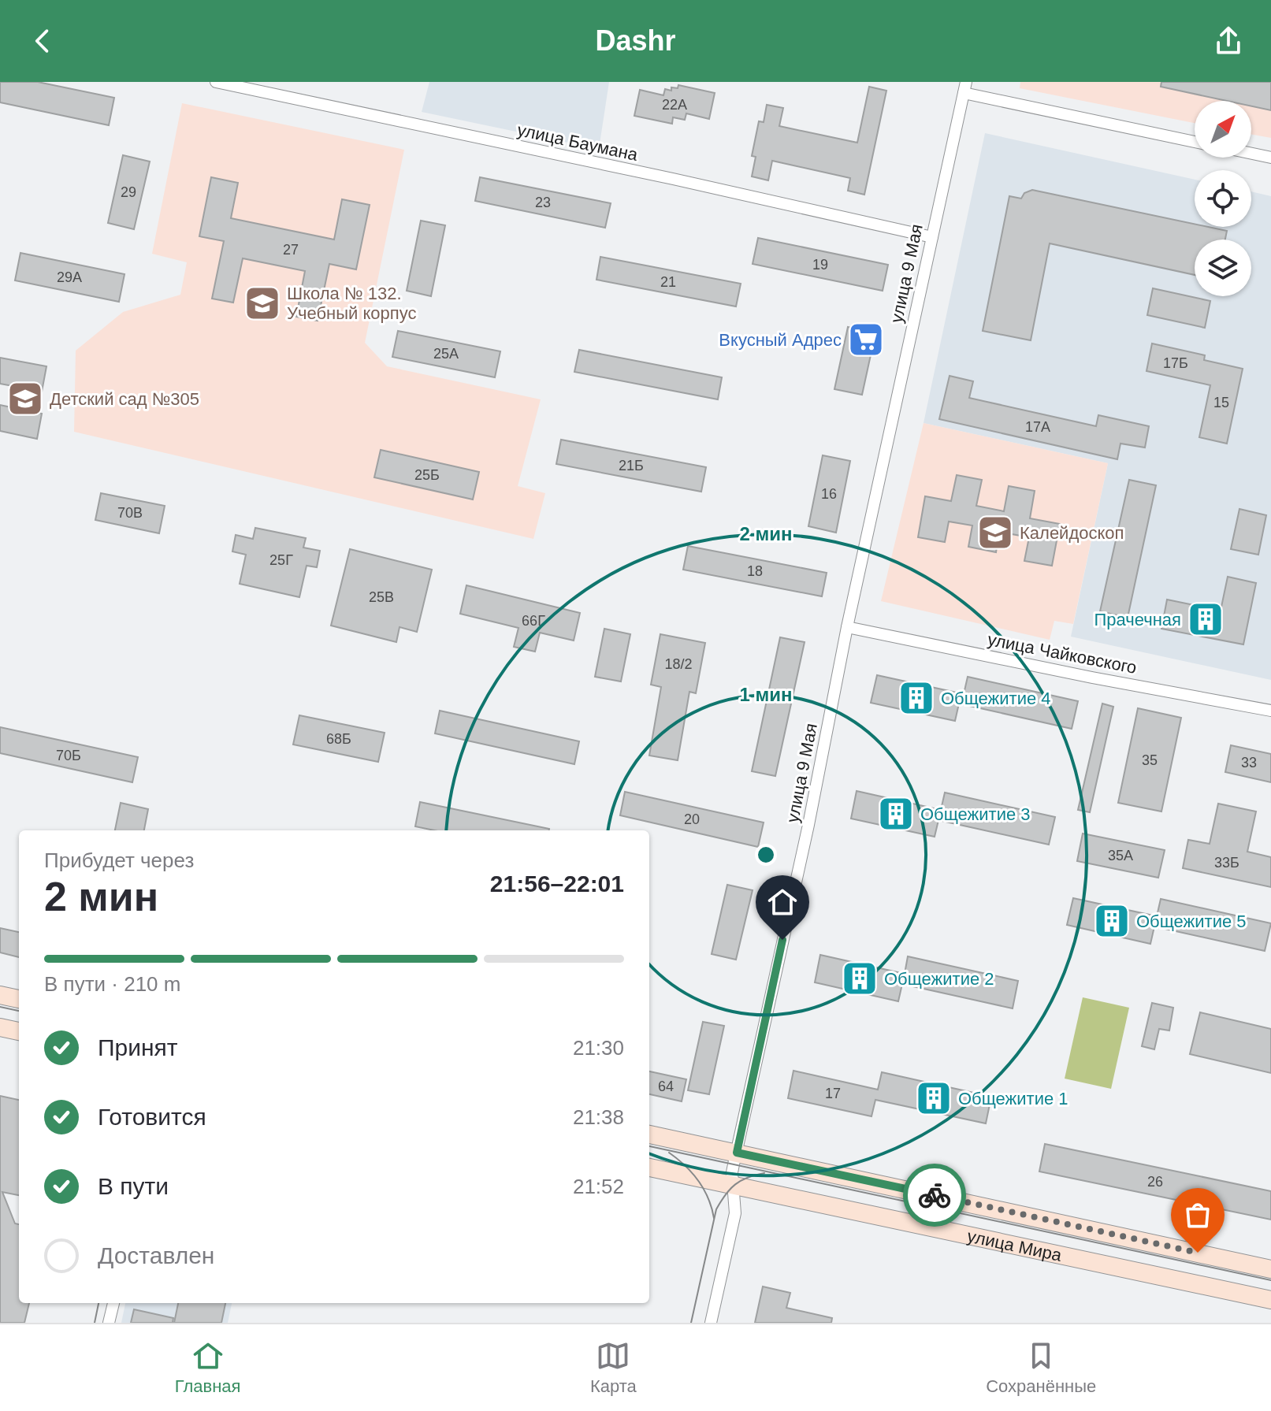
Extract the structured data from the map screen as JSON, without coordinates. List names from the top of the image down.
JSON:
{
  "streets": {
    "main road": ["улица Мира"],
    "street": ["улица Баумана", "улица 9 Мая", "улица Чайковского"]
  },
  "crossings": [
    ["улица Баумана", "улица 9 Мая"],
    ["улица 9 Мая", "улица Чайковского"],
    ["улица 9 Мая", "улица Мира"]
  ],
  "places": {
    "school or university": ["Школа № 132. Учебный корпус", "Детский сад №305", "Калейдоскоп"],
    "supermarket": ["Вкусный Адрес"],
    "building": [
      "Прачечная",
      "Общежитие 4",
      "Общежитие 3",
      "Общежитие 5",
      "Общежитие 2",
      "Общежитие 1"
    ]
  },
  "house_numbers": [
    "22А",
    "29",
    "23",
    "27",
    "19",
    "29А",
    "21",
    "25А",
    "17Б",
    "15",
    "17А",
    "21Б",
    "25Б",
    "16",
    "70В",
    "25Г",
    "18",
    "25В",
    "66Г",
    "18/2",
    "68Б",
    "70Б",
    "35",
    "33",
    "20",
    "35А",
    "33Б",
    "64",
    "17",
    "26"
  ],
  "north": "top right",
  "page": {
    "header": "Dashr",
    "heading": ["2 мин", "Прибудет через", "21:56–22:01"],
    "bar": "В пути · 210 m",
    "list": [
      ["Принят", "21:30"],
      ["Готовится", "21:38"],
      ["В пути", "21:52"],
      "Доставлен"
    ],
    "tabs": ["Главная", "Карта", "Сохранённые"]
  },
  "rings": ["2 мин", "1 мин"]
}
